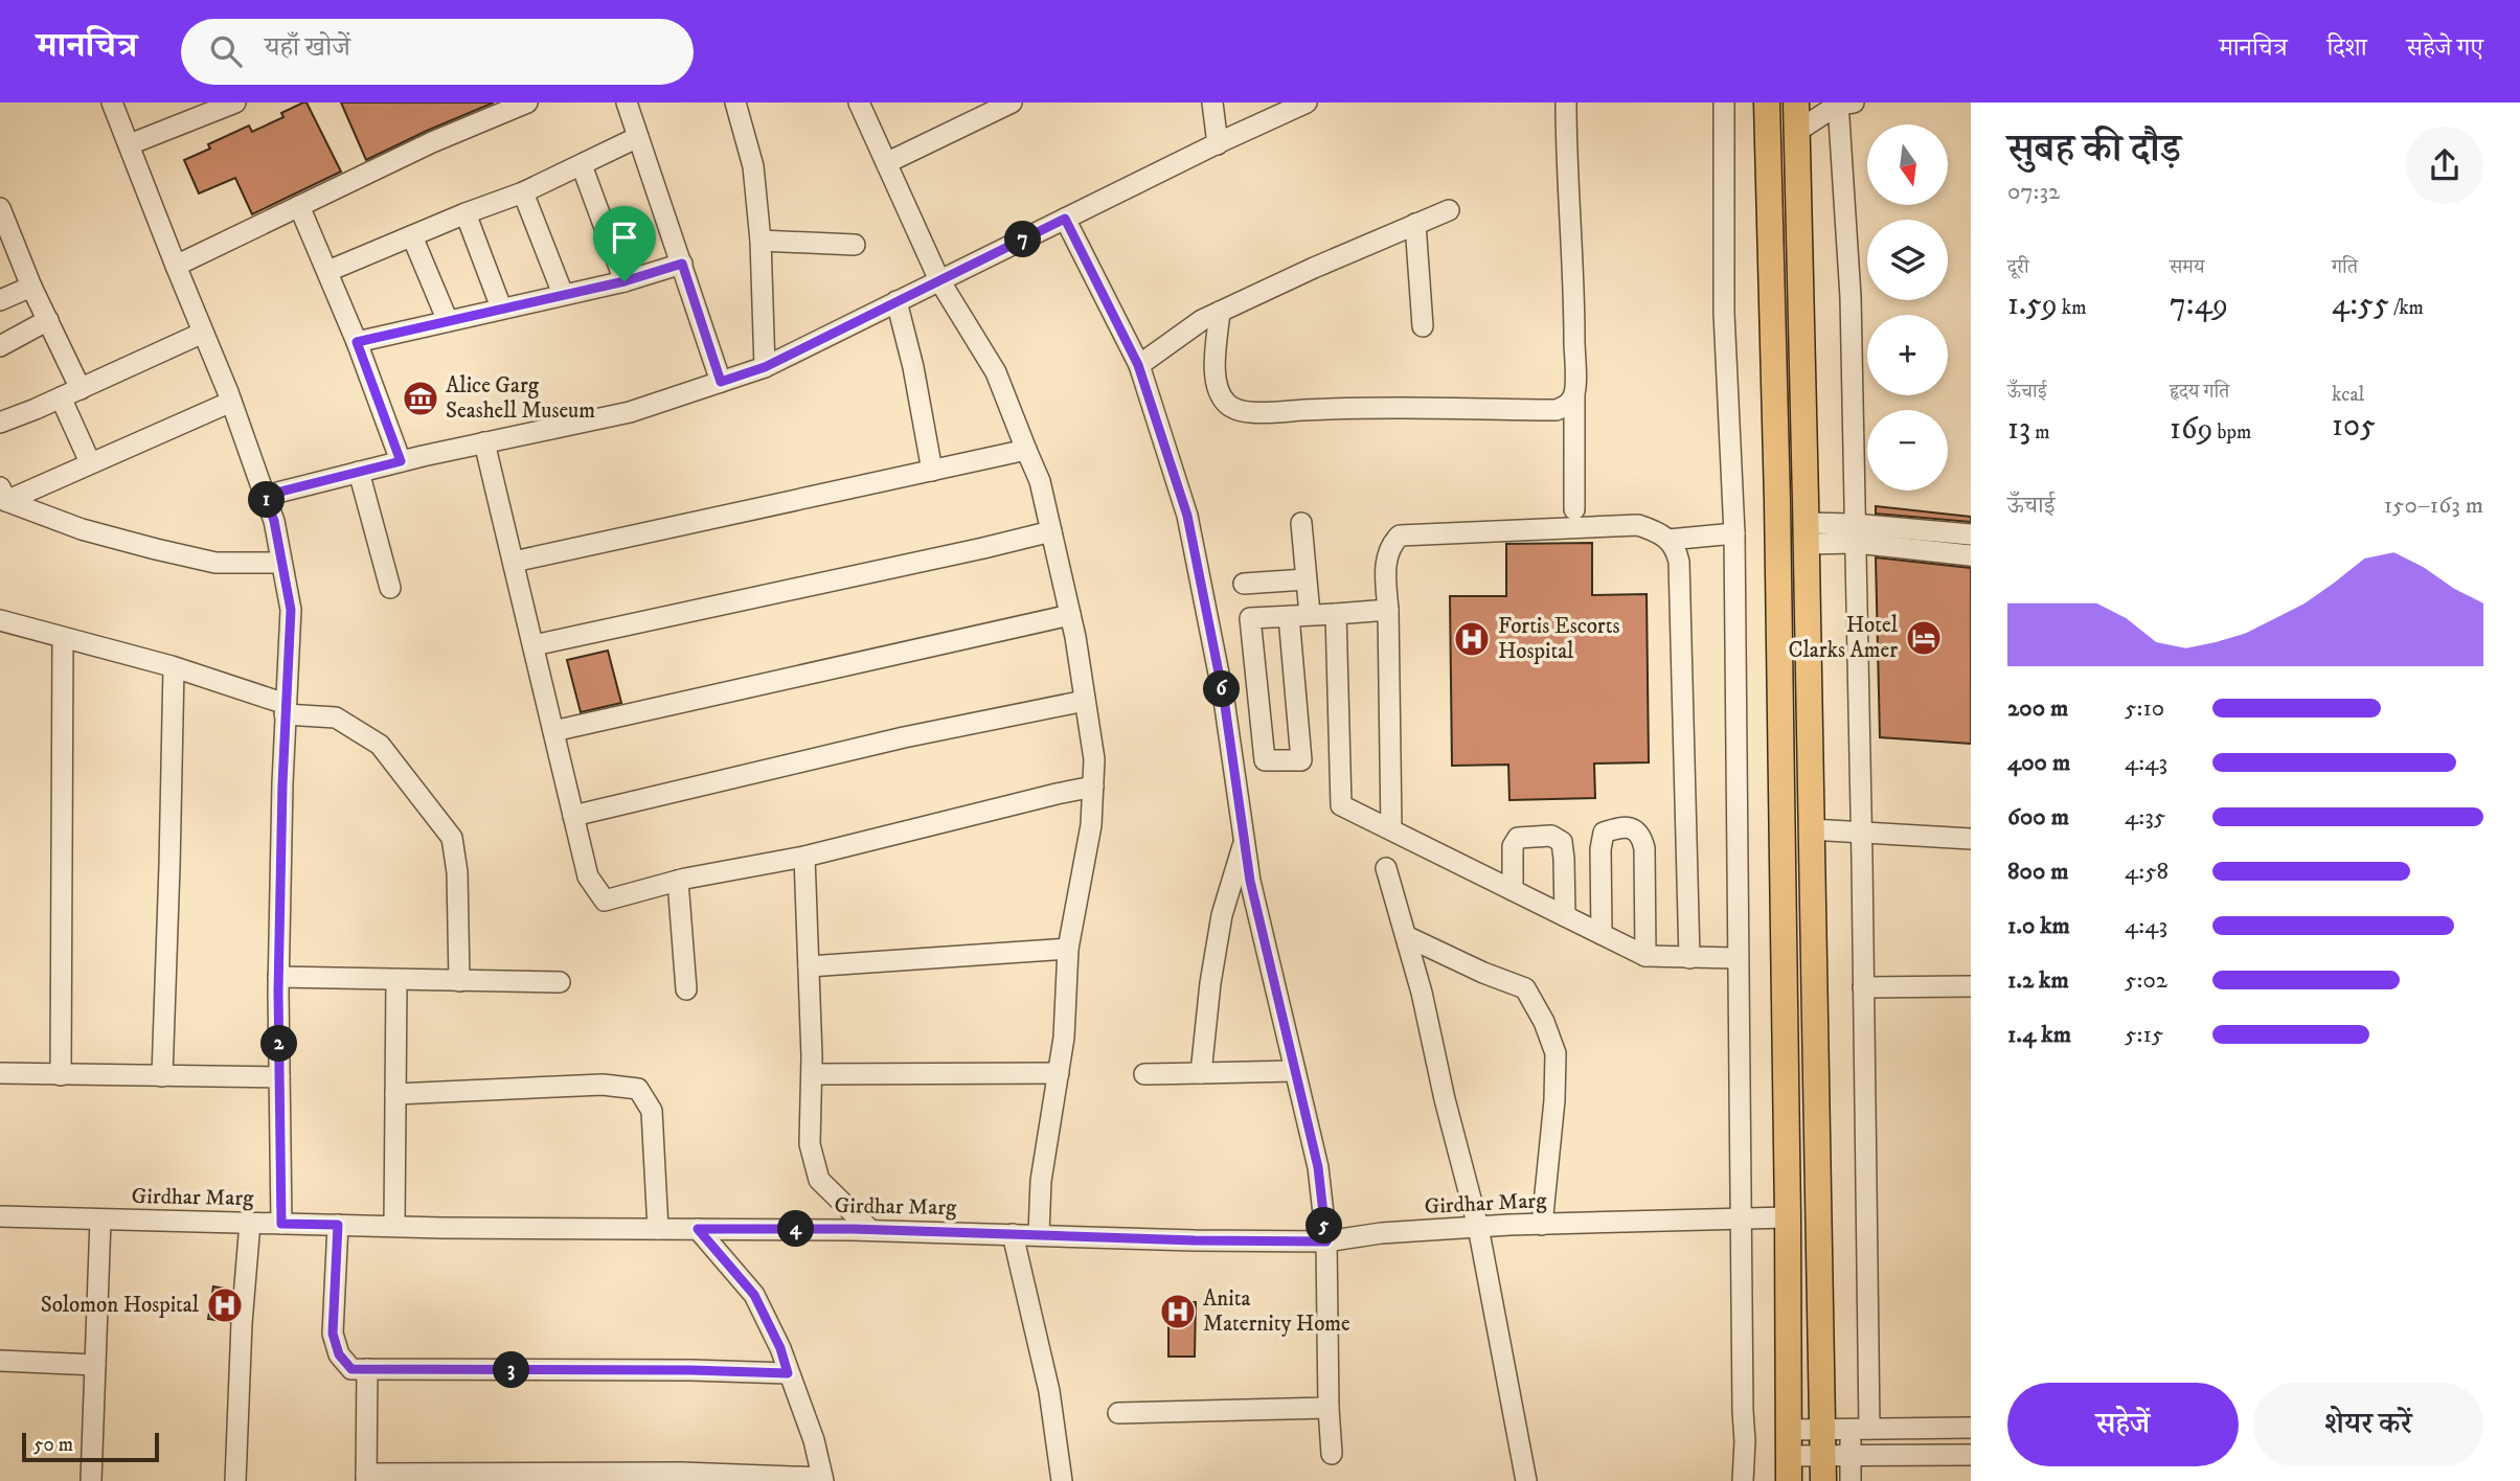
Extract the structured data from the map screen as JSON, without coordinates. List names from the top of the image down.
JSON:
{
  "streets": {
    "street": ["Girdhar Marg"]
  },
  "places": {
    "museum": ["Alice Garg Seashell Museum"],
    "hotel": ["Hotel Clarks Amer"],
    "hospital": ["Fortis Escorts Hospital", "Solomon Hospital", "Anita Maternity Home"]
  },
  "scale_bar": "50 m",
  "north": "bottom",
  "page": {
    "header": "मानचित्र",
    "search": "यहाँ खोजें",
    "nav": ["मानचित्र", "दिशा", "सहेजे गए"],
    "heading": ["सुबह की दौड़", "07:32"],
    "map_buttons": ["+", "−"],
    "pins": [
      "7",
      "1",
      "6",
      "2",
      "5",
      "4",
      "3"
    ],
    "stats": [
      ["दूरी", "1.59 km"],
      ["समय", "7:49"],
      ["गति", "4:55 /km"],
      ["ऊँचाई", "13 m"],
      ["हृदय गति", "169 bpm"],
      ["kcal", "105"]
    ],
    "chart": ["ऊँचाई", "150–163 m"],
    "list": [
      {
        "name": "200 m",
        "note": "5:10"
      },
      {
        "name": "400 m",
        "note": "4:43"
      },
      {
        "name": "600 m",
        "note": "4:35"
      },
      {
        "name": "800 m",
        "note": "4:58"
      },
      {
        "name": "1.0 km",
        "note": "4:43"
      },
      {
        "name": "1.2 km",
        "note": "5:02"
      },
      {
        "name": "1.4 km",
        "note": "5:15"
      }
    ],
    "buttons": ["सहेजें", "शेयर करें"],
    "scale": "50 m"
  }
}
